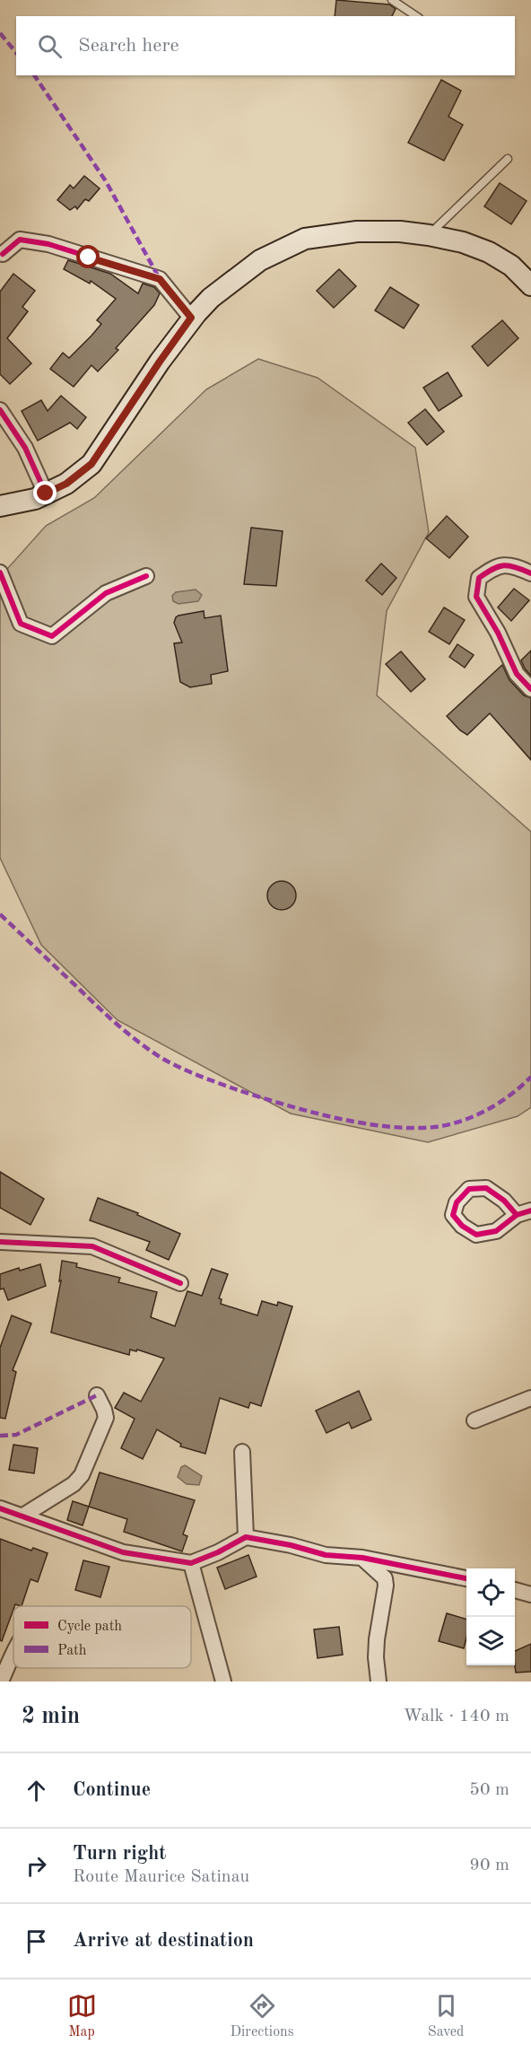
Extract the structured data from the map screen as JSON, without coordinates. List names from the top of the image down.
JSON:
{
  "legend": ["Cycle path", "Path"],
  "page": {
    "search": "Search here",
    "heading": ["2 min", "Walk · 140 m"],
    "list": [
      ["Continue", "50 m"],
      ["Turn right", "Route Maurice Satinau", "90 m"],
      "Arrive at destination"
    ],
    "nav": ["Map", "Directions", "Saved"]
  }
}
